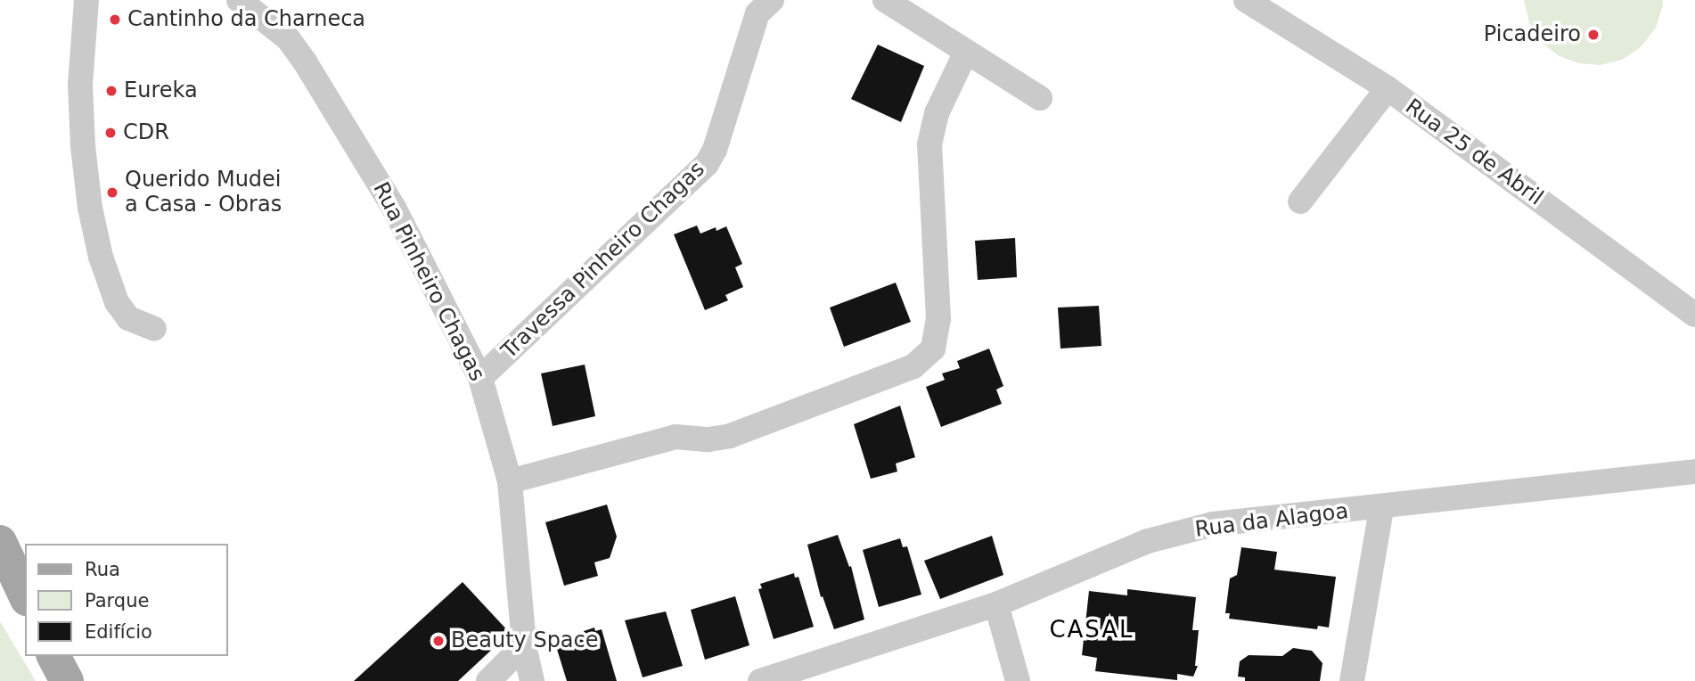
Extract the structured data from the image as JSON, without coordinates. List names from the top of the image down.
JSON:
{
  "streets": {
    "street": [
      "Rua 25 de Abril",
      "Travessa Pinheiro Chagas",
      "Rua Pinheiro Chagas",
      "Rua da Alagoa"
    ]
  },
  "crossings": [
    ["Travessa Pinheiro Chagas", "Rua Pinheiro Chagas"]
  ],
  "districts": ["CASAL"],
  "places": [
    "Cantinho da Charneca",
    "Picadeiro",
    "Eureka",
    "CDR",
    "Querido Mudei a Casa - Obras",
    "Beauty Space"
  ],
  "legend": ["Rua", "Parque", "Edifício"]
}
